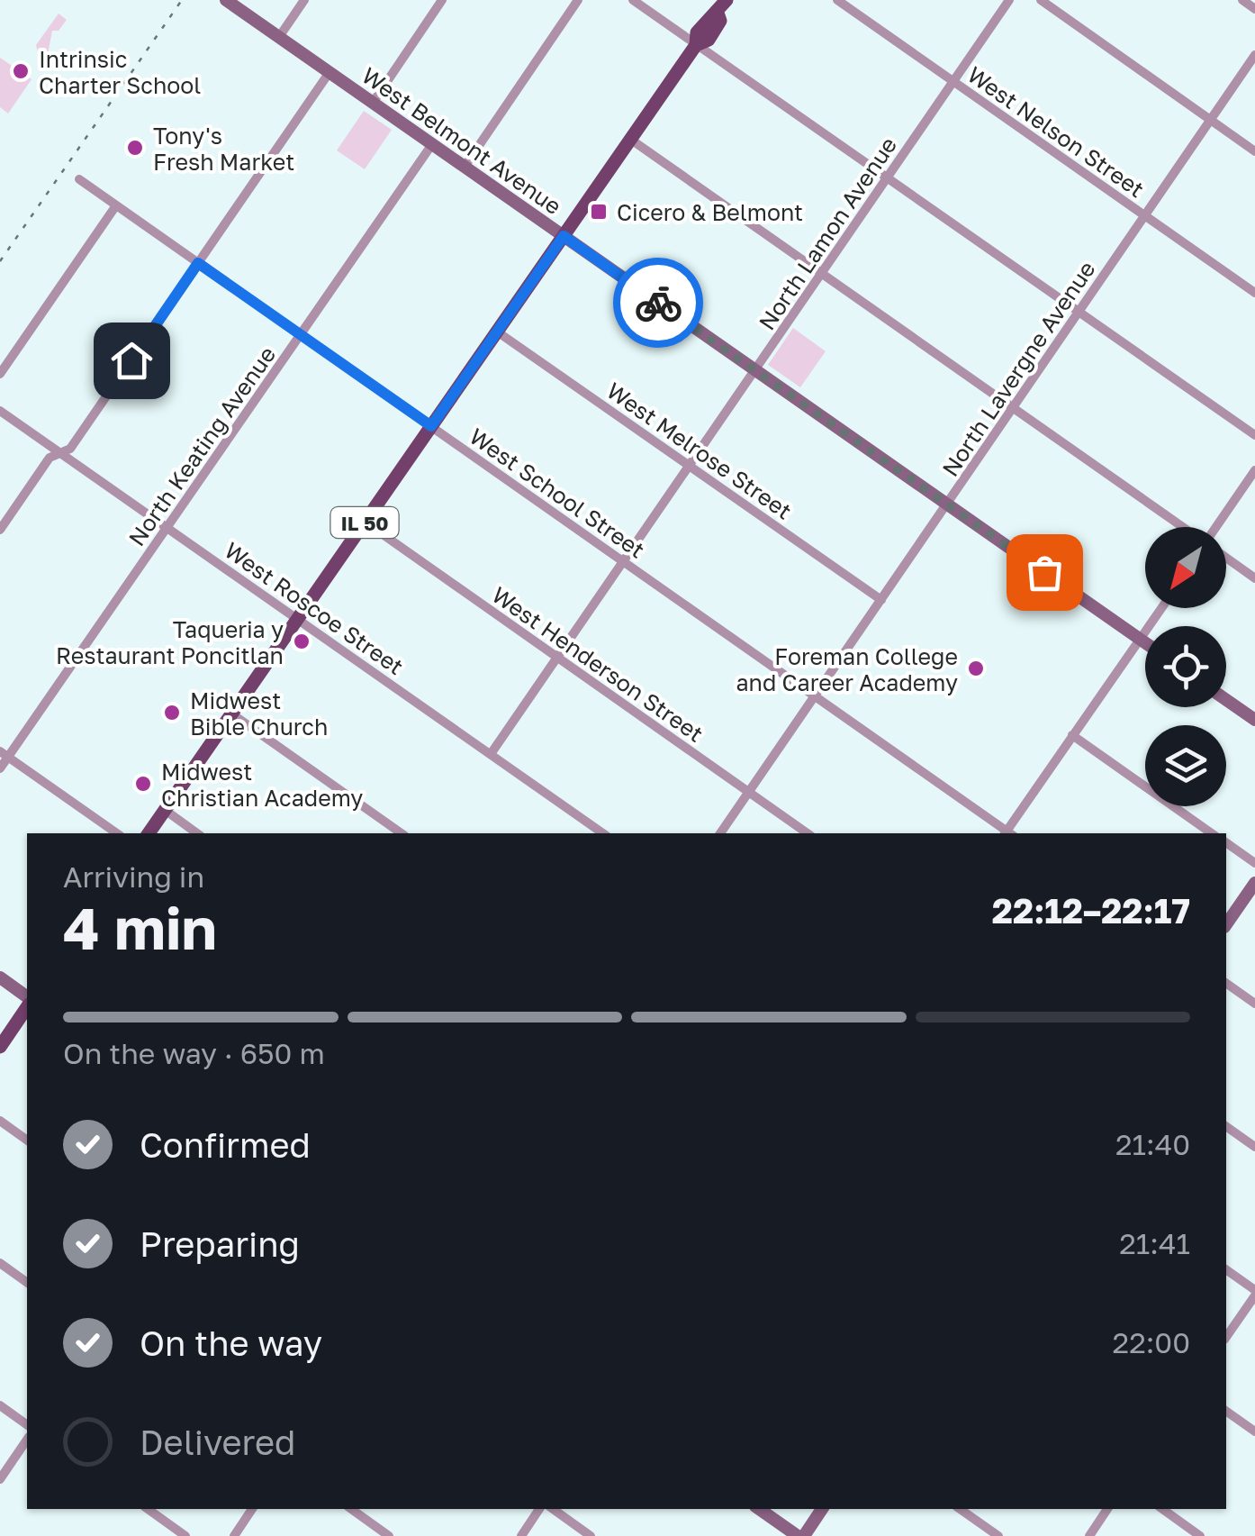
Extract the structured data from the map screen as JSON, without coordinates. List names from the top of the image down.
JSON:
{
  "streets": {
    "main road": ["West Belmont Avenue", "IL 50"],
    "street": [
      "West Nelson Street",
      "North Lamon Avenue",
      "North Lavergne Avenue",
      "North Keating Avenue",
      "West Melrose Street",
      "West School Street",
      "West Roscoe Street",
      "West Henderson Street"
    ]
  },
  "crossings": [
    ["West Nelson Street", "North Lamon Avenue"],
    ["West Nelson Street", "North Lavergne Avenue"],
    ["West Belmont Avenue", "North Lamon Avenue"],
    ["West Belmont Avenue", "North Lavergne Avenue"],
    ["West Belmont Avenue", "North Keating Avenue"],
    ["West Belmont Avenue", "IL 50"],
    ["North Lamon Avenue", "West Melrose Street"],
    ["North Lamon Avenue", "West School Street"],
    ["North Lamon Avenue", "West Roscoe Street"],
    ["North Lamon Avenue", "West Henderson Street"],
    ["North Lavergne Avenue", "West Melrose Street"],
    ["North Lavergne Avenue", "West School Street"],
    ["North Lavergne Avenue", "West Henderson Street"],
    ["North Keating Avenue", "West School Street"],
    ["North Keating Avenue", "West Roscoe Street"],
    ["West Melrose Street", "IL 50"],
    ["West School Street", "IL 50"],
    ["IL 50", "West Roscoe Street"],
    ["IL 50", "West Henderson Street"]
  ],
  "places": {
    "other": [
      "Intrinsic Charter School",
      "Tony's Fresh Market",
      "Taqueria y Restaurant Poncitlan",
      "Foreman College and Career Academy",
      "Midwest Bible Church",
      "Midwest Christian Academy"
    ],
    "transit": ["Cicero & Belmont"]
  },
  "north": "bottom left",
  "page": {
    "heading": ["4 min", "Arriving in", "22:12–22:17"],
    "bar": "On the way · 650 m",
    "list": [
      ["Confirmed", "21:40"],
      ["Preparing", "21:41"],
      ["On the way", "22:00"],
      "Delivered"
    ]
  }
}
